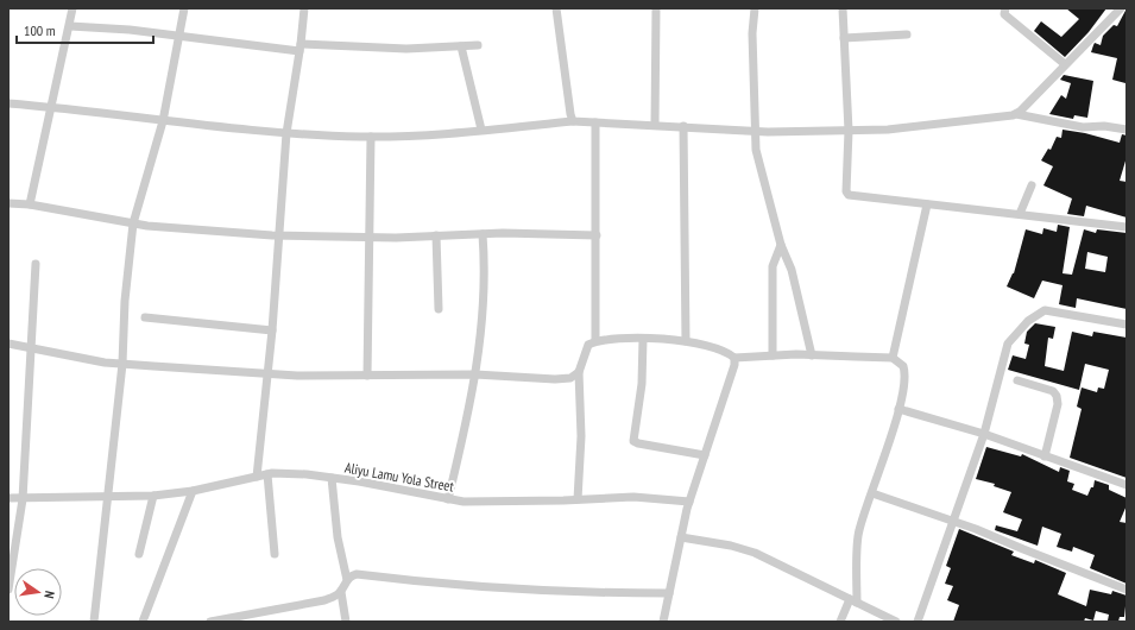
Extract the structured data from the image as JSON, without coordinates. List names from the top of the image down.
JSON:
{
  "streets": {
    "street": ["Aliyu Lamu Yola Street"]
  },
  "scale_bar": "100 m",
  "north": "right"
}
